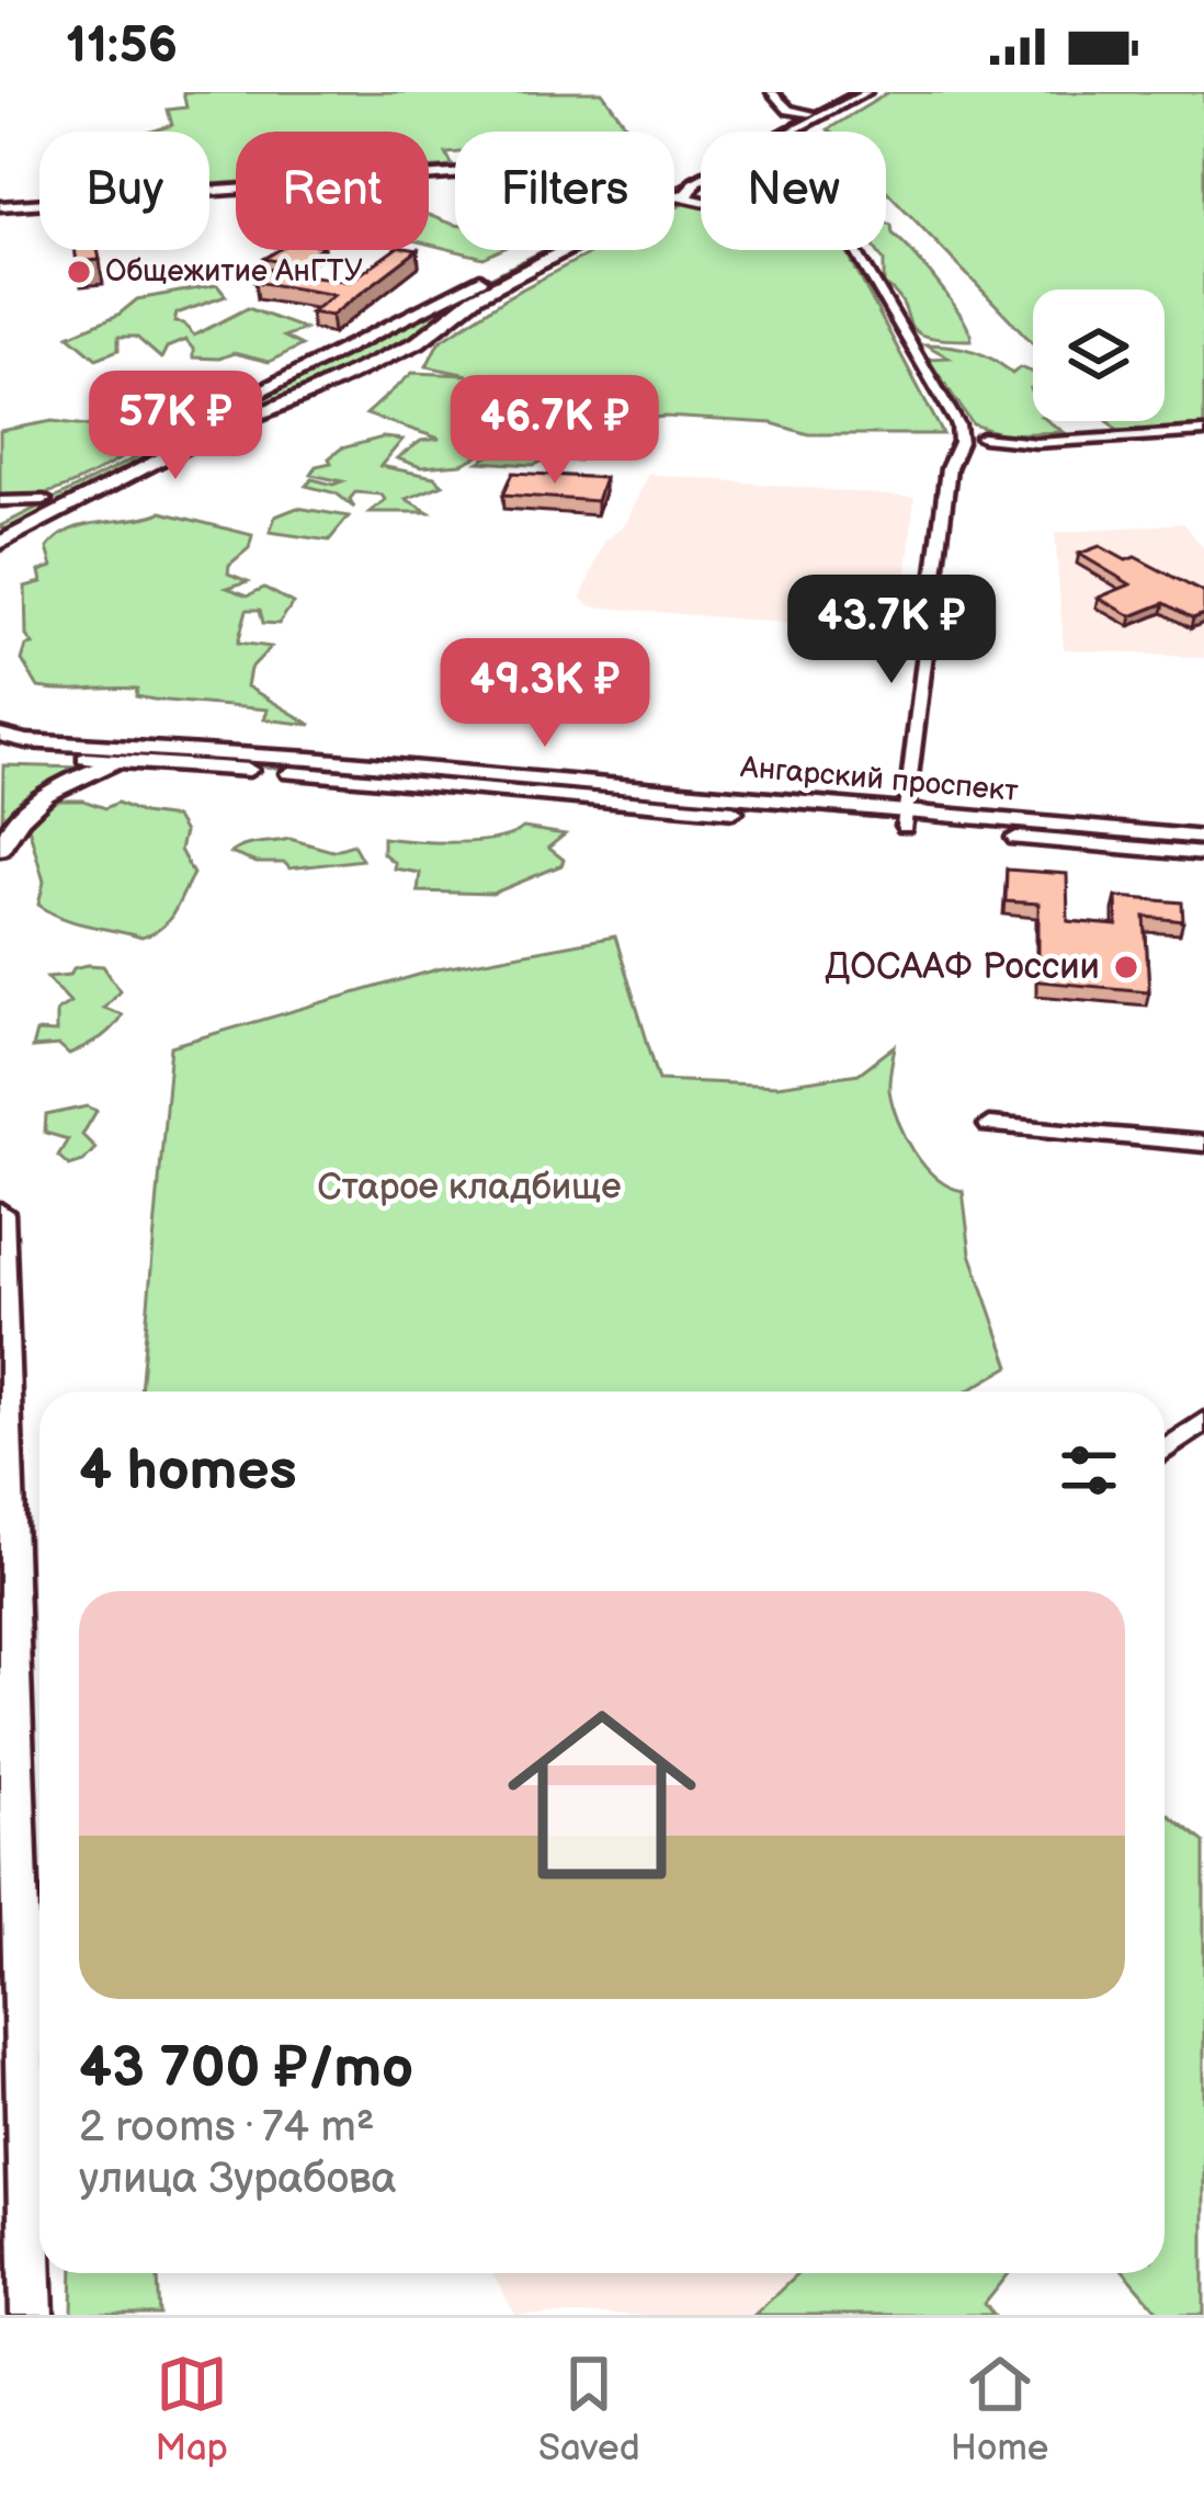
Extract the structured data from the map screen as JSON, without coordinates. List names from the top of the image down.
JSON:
{
  "streets": {
    "street": ["Ангарский проспект"]
  },
  "parks": ["Старое кладбище"],
  "places": ["Общежитие АнГТУ", "ДОСААФ России"],
  "page": {
    "status": "11:56",
    "chip": [
      "Buy",
      "Rent",
      "Filters",
      "New"
    ],
    "price": [
      "57K ₽",
      "46.7K ₽",
      "43.7K ₽",
      "49.3K ₽"
    ],
    "heading": "4 homes",
    "list": [
      {
        "name": "43 700 ₽/mo",
        "note": "2 rooms · 74 m² · улица Зурабова"
      }
    ],
    "tabs": ["Map", "Saved", "Home"]
  }
}
